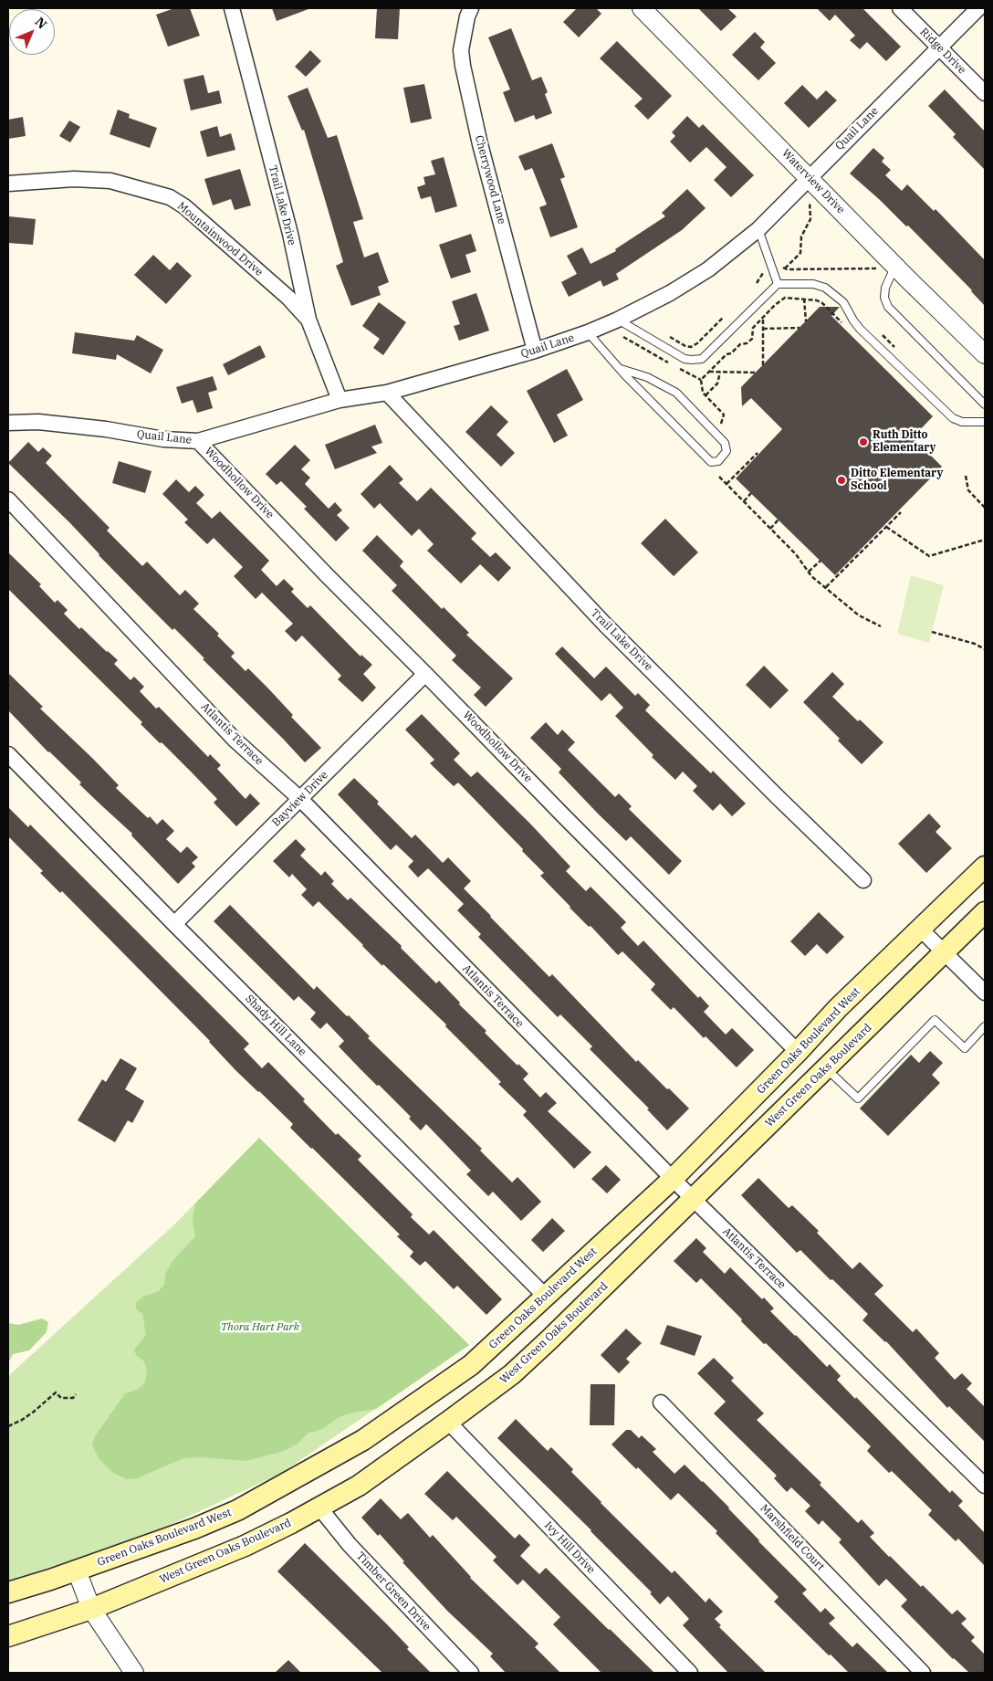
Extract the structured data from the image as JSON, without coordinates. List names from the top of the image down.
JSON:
{
  "streets": {
    "main road": ["Green Oaks Boulevard West", "West Green Oaks Boulevard"],
    "street": [
      "Ridge Drive",
      "Quail Lane",
      "Cherrywood Lane",
      "Waterview Drive",
      "Trail Lake Drive",
      "Mountainwood Drive",
      "Woodhollow Drive",
      "Atlantis Terrace",
      "Bayview Drive",
      "Shady Hill Lane",
      "Marshfield Court",
      "Ivy Hill Drive",
      "Timber Green Drive"
    ]
  },
  "crossings": [
    ["Ridge Drive", "Quail Lane"],
    ["Quail Lane", "Cherrywood Lane"],
    ["Quail Lane", "Waterview Drive"],
    ["Quail Lane", "Trail Lake Drive"],
    ["Quail Lane", "Woodhollow Drive"],
    ["Trail Lake Drive", "Mountainwood Drive"],
    ["Woodhollow Drive", "Bayview Drive"],
    ["Woodhollow Drive", "Green Oaks Boulevard West"],
    ["Atlantis Terrace", "Bayview Drive"],
    ["Atlantis Terrace", "Green Oaks Boulevard West"],
    ["Atlantis Terrace", "West Green Oaks Boulevard"],
    ["Bayview Drive", "Shady Hill Lane"],
    ["Shady Hill Lane", "Green Oaks Boulevard West"],
    ["West Green Oaks Boulevard", "Ivy Hill Drive"],
    ["West Green Oaks Boulevard", "Timber Green Drive"]
  ],
  "parks": ["Thora Hart Park"],
  "places": ["Ruth Ditto Elementary", "Ditto Elementary School"],
  "north": "top right"
}
